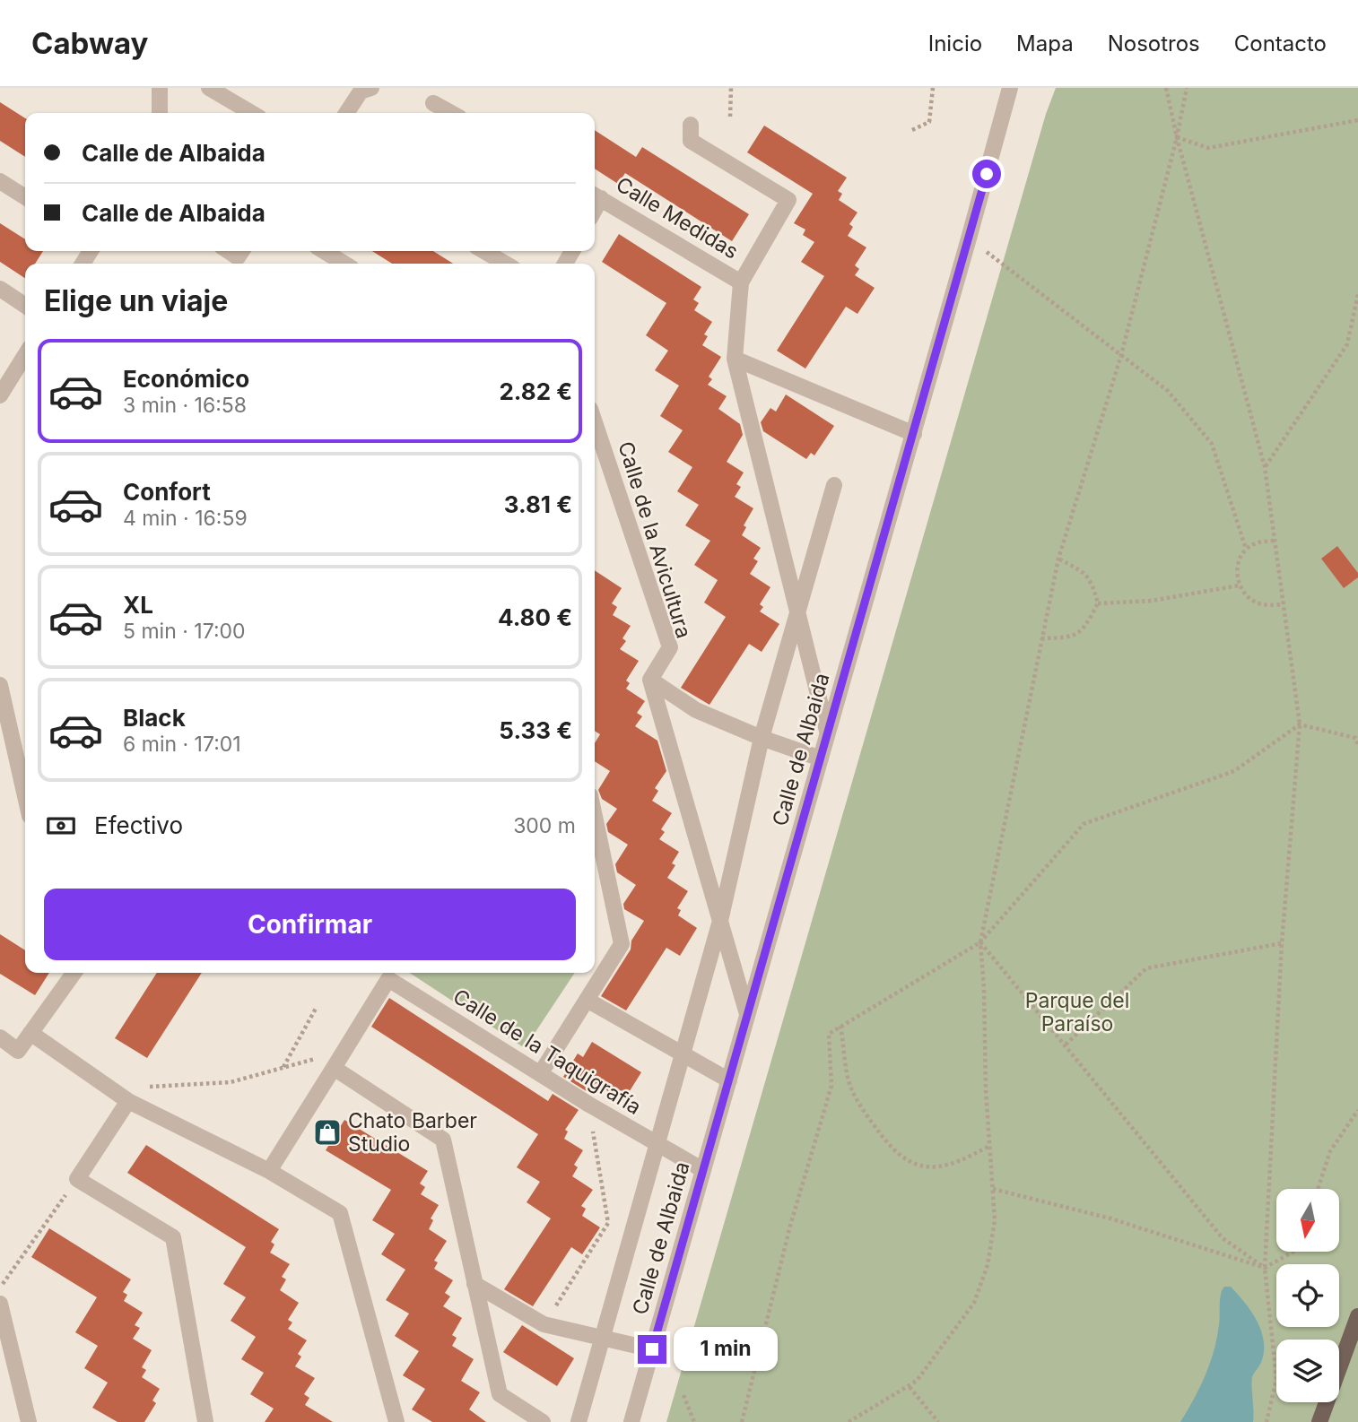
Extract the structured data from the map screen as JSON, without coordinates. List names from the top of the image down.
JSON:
{
  "streets": {
    "street": [
      "Calle Medidas",
      "Calle de la Avicultura",
      "Calle de Albaida",
      "Calle de la Taquigrafía"
    ]
  },
  "crossings": [
    ["Calle de Albaida", "Calle de la Taquigrafía"]
  ],
  "parks": ["Parque del Paraíso"],
  "places": {
    "shop": ["Chato Barber Studio"]
  },
  "north": "bottom",
  "page": {
    "header": "Cabway",
    "nav": [
      "Inicio",
      "Mapa",
      "Nosotros",
      "Contacto"
    ],
    "banner": ["Calle de Albaida", "Calle de Albaida"],
    "heading": "Elige un viaje",
    "list": [
      {
        "name": "Económico",
        "note": "3 min · 16:58",
        "value": "2.82 €"
      },
      {
        "name": "Confort",
        "note": "4 min · 16:59",
        "value": "3.81 €"
      },
      {
        "name": "XL",
        "note": "5 min · 17:00",
        "value": "4.80 €"
      },
      {
        "name": "Black",
        "note": "6 min · 17:01",
        "value": "5.33 €"
      }
    ],
    "pay": ["Efectivo", "300 m"],
    "buttons": "Confirmar",
    "bubble": "1 min"
  }
}
